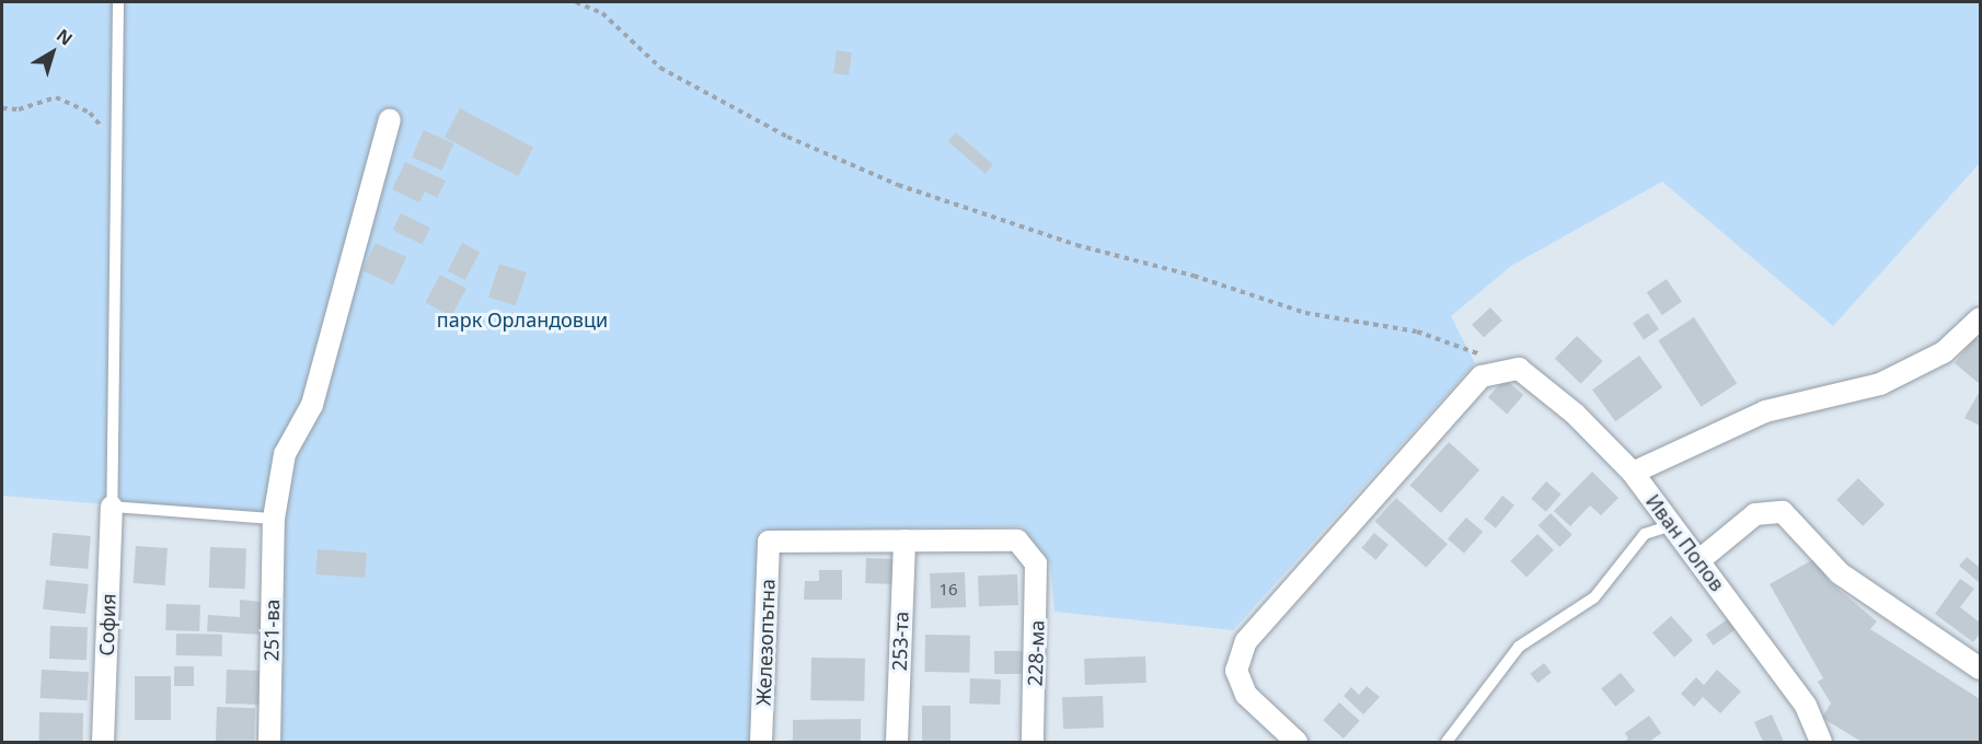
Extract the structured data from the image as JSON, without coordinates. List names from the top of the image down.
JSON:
{
  "streets": {
    "street": [
      "Иван Попов",
      "София",
      "251-ва",
      "253-та",
      "Железопътна",
      "228-ма"
    ]
  },
  "crossings": [
    ["253-та", "Железопътна"],
    ["253-та", "228-ма"],
    ["Железопътна", "228-ма"]
  ],
  "parks": ["парк Орландовци"],
  "house_numbers": ["16"],
  "north": "top right"
}
